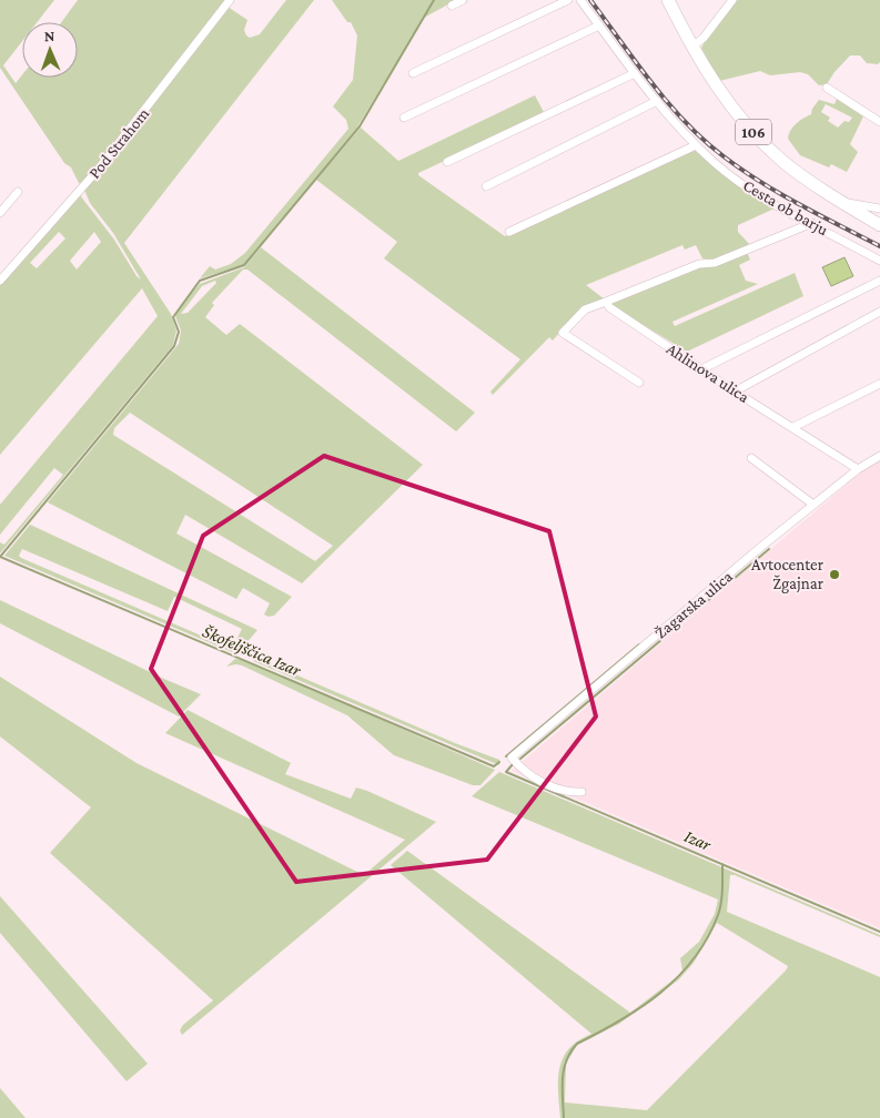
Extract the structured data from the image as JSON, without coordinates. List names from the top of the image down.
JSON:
{
  "streets": {
    "main road": ["106"],
    "street": [
      "Pod Strahom",
      "Cesta ob barju",
      "Ahlinova ulica",
      "Žagarska ulica"
    ]
  },
  "crossings": [
    ["Ahlinova ulica", "Žagarska ulica"]
  ],
  "water": ["Škofeljščica Izar", "Izar"],
  "places": ["Avtocenter Žgajnar"],
  "north": "top"
}
